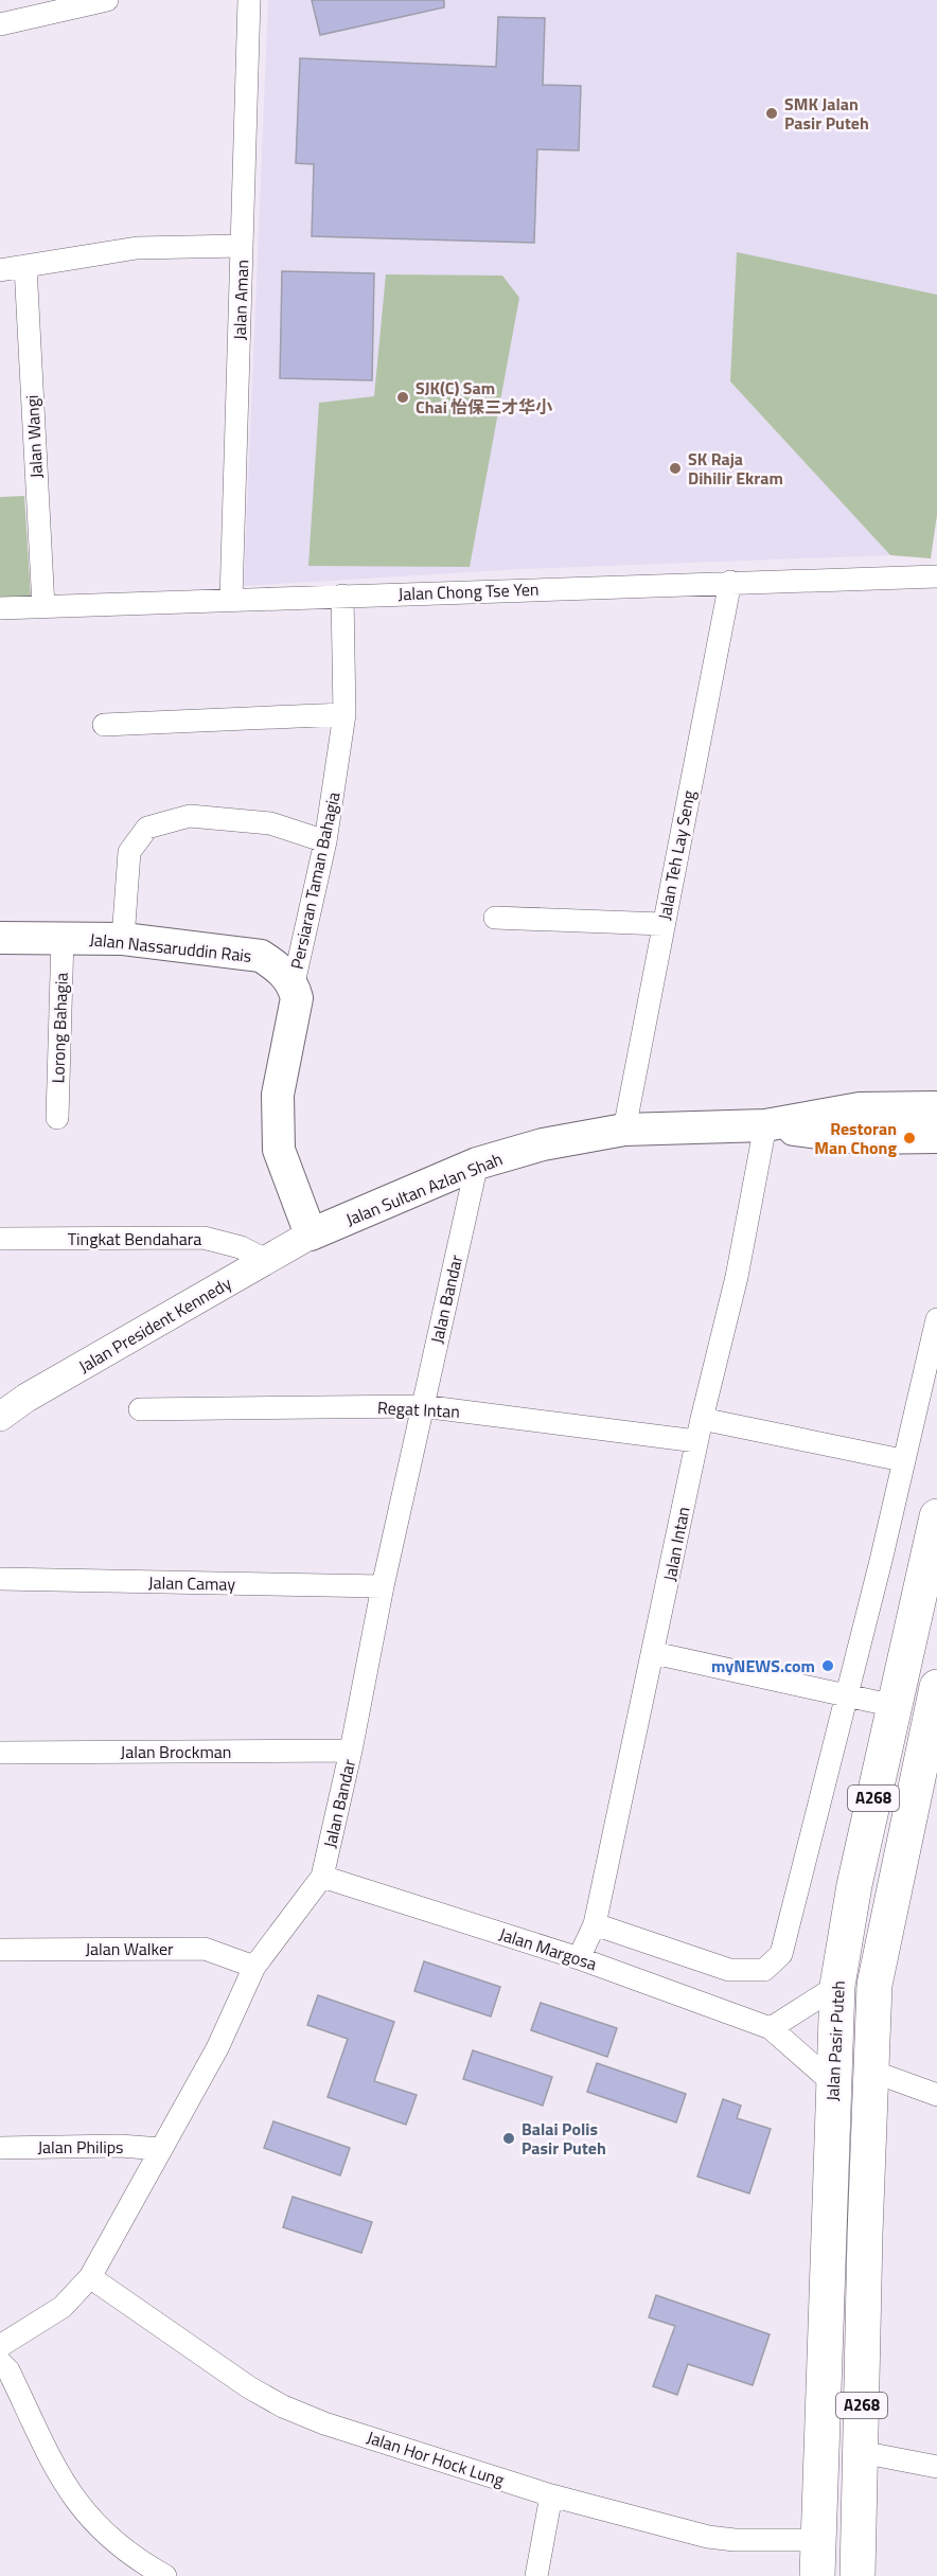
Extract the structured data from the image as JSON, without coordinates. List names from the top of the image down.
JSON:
{
  "streets": {
    "main road": [
      "Persiaran Taman Bahagia",
      "Jalan Nassaruddin Rais",
      "Jalan Sultan Azlan Shah",
      "A268",
      "Jalan Pasir Puteh"
    ],
    "street": [
      "Jalan Aman",
      "Jalan Wangi",
      "Jalan Chong Tse Yen",
      "Jalan Teh Lay Seng",
      "Lorong Bahagia",
      "Tingkat Bendahara",
      "Jalan Bandar",
      "Jalan President Kennedy",
      "Regat Intan",
      "Jalan Intan",
      "Jalan Camay",
      "Jalan Brockman",
      "Jalan Walker",
      "Jalan Margosa",
      "Jalan Philips",
      "Jalan Hor Hock Lung"
    ]
  },
  "crossings": [
    ["Jalan Aman", "Jalan Chong Tse Yen"],
    ["Jalan Wangi", "Jalan Chong Tse Yen"],
    ["Jalan Chong Tse Yen", "Jalan Teh Lay Seng"],
    ["Jalan Chong Tse Yen", "Persiaran Taman Bahagia"],
    ["Jalan Teh Lay Seng", "Jalan Sultan Azlan Shah"],
    ["Persiaran Taman Bahagia", "Jalan Nassaruddin Rais"],
    ["Persiaran Taman Bahagia", "Jalan Sultan Azlan Shah"],
    ["Persiaran Taman Bahagia", "Jalan President Kennedy"],
    ["Jalan Nassaruddin Rais", "Lorong Bahagia"],
    ["Jalan Sultan Azlan Shah", "Jalan Bandar"],
    ["Jalan Sultan Azlan Shah", "Jalan President Kennedy"],
    ["Jalan Sultan Azlan Shah", "Jalan Intan"],
    ["Tingkat Bendahara", "Jalan President Kennedy"],
    ["Jalan Bandar", "Regat Intan"],
    ["Jalan Bandar", "Jalan Camay"],
    ["Jalan Bandar", "Jalan Brockman"],
    ["Jalan Bandar", "Jalan Walker"],
    ["Jalan Bandar", "Jalan Margosa"],
    ["Jalan Bandar", "Jalan Philips"],
    ["Jalan Bandar", "Jalan Hor Hock Lung"],
    ["Regat Intan", "Jalan Intan"],
    ["Jalan Intan", "Jalan Margosa"],
    ["Jalan Pasir Puteh", "Jalan Hor Hock Lung"]
  ],
  "places": [
    "SMK Jalan Pasir Puteh",
    "SJK(C) Sam Chai 怡保三才华小",
    "SK Raja Dihilir Ekram",
    "Restoran Man Chong",
    "myNEWS.com",
    "Balai Polis Pasir Puteh"
  ]
}
